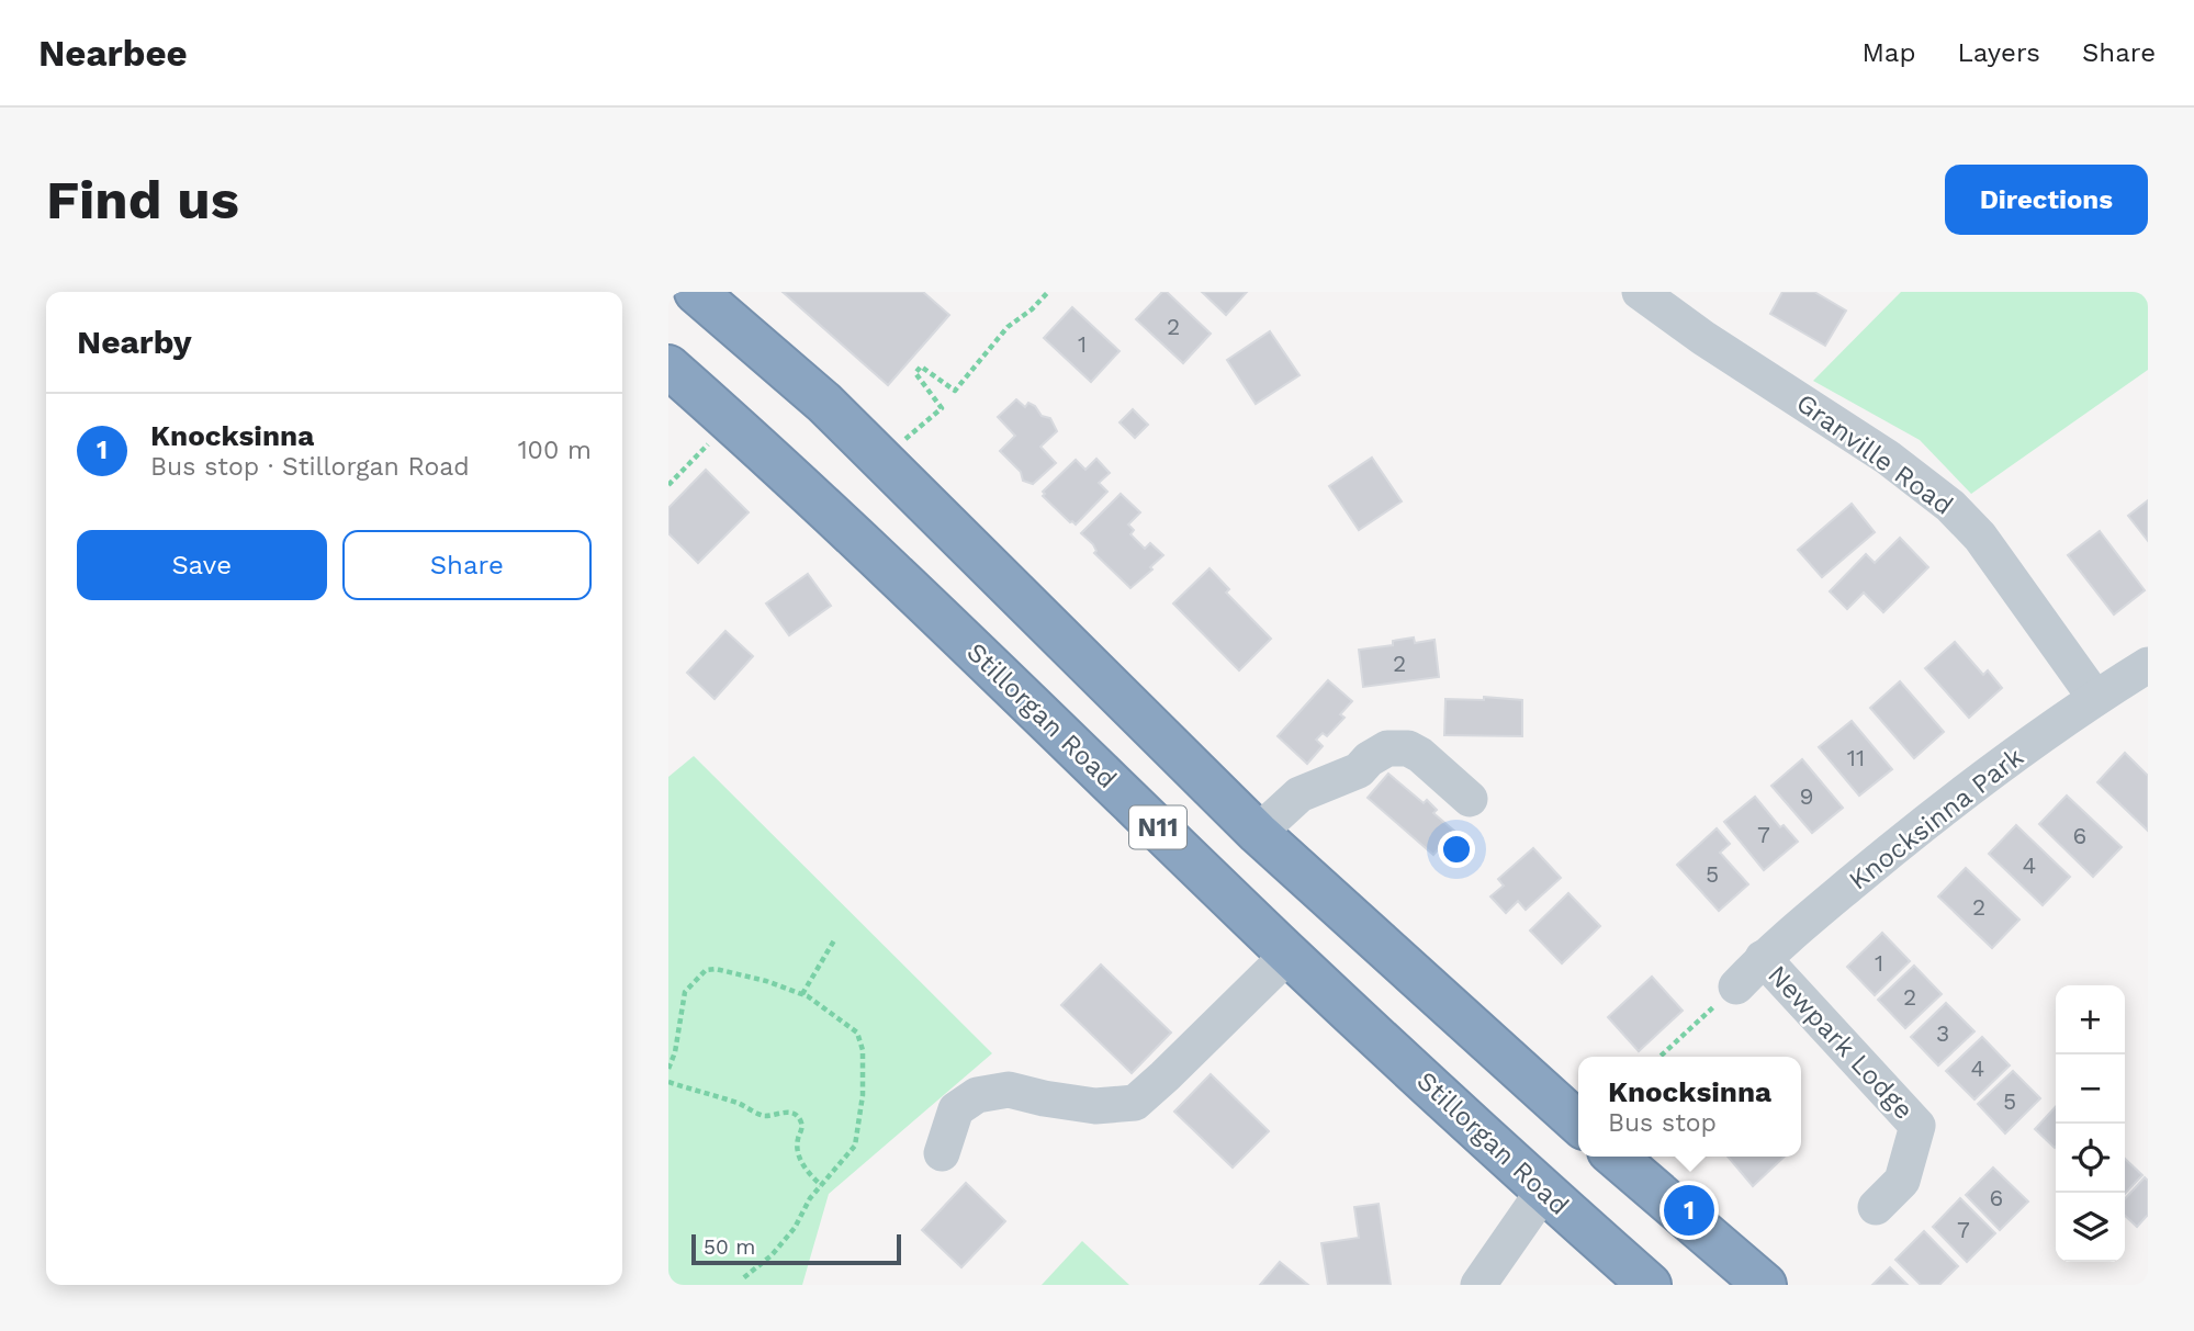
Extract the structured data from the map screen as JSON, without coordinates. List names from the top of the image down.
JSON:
{
  "streets": {
    "highway": ["Stillorgan Road", "N11"],
    "street": ["Granville Road", "Knocksinna Park", "Newpark Lodge"]
  },
  "crossings": [
    ["Granville Road", "Knocksinna Park"],
    ["Knocksinna Park", "Newpark Lodge"]
  ],
  "house_numbers": [
    "2",
    "1",
    "2",
    "11",
    "9",
    "7",
    "6",
    "4",
    "5",
    "2",
    "1",
    "2",
    "3",
    "4",
    "5",
    "6",
    "7"
  ],
  "scale_bar": "50 m",
  "page": {
    "header": "Nearbee",
    "nav": ["Map", "Layers", "Share"],
    "buttons": [
      "Directions",
      ["Save", "Share"]
    ],
    "title": "Find us",
    "heading": "Nearby",
    "list": [
      {
        "mark": "1",
        "name": "Knocksinna",
        "note": "Bus stop · Stillorgan Road",
        "value": "100 m"
      }
    ],
    "map_buttons": ["+", "−"],
    "popup": ["Knocksinna", "Bus stop"],
    "pins": "1",
    "scale": "50 m"
  }
}
